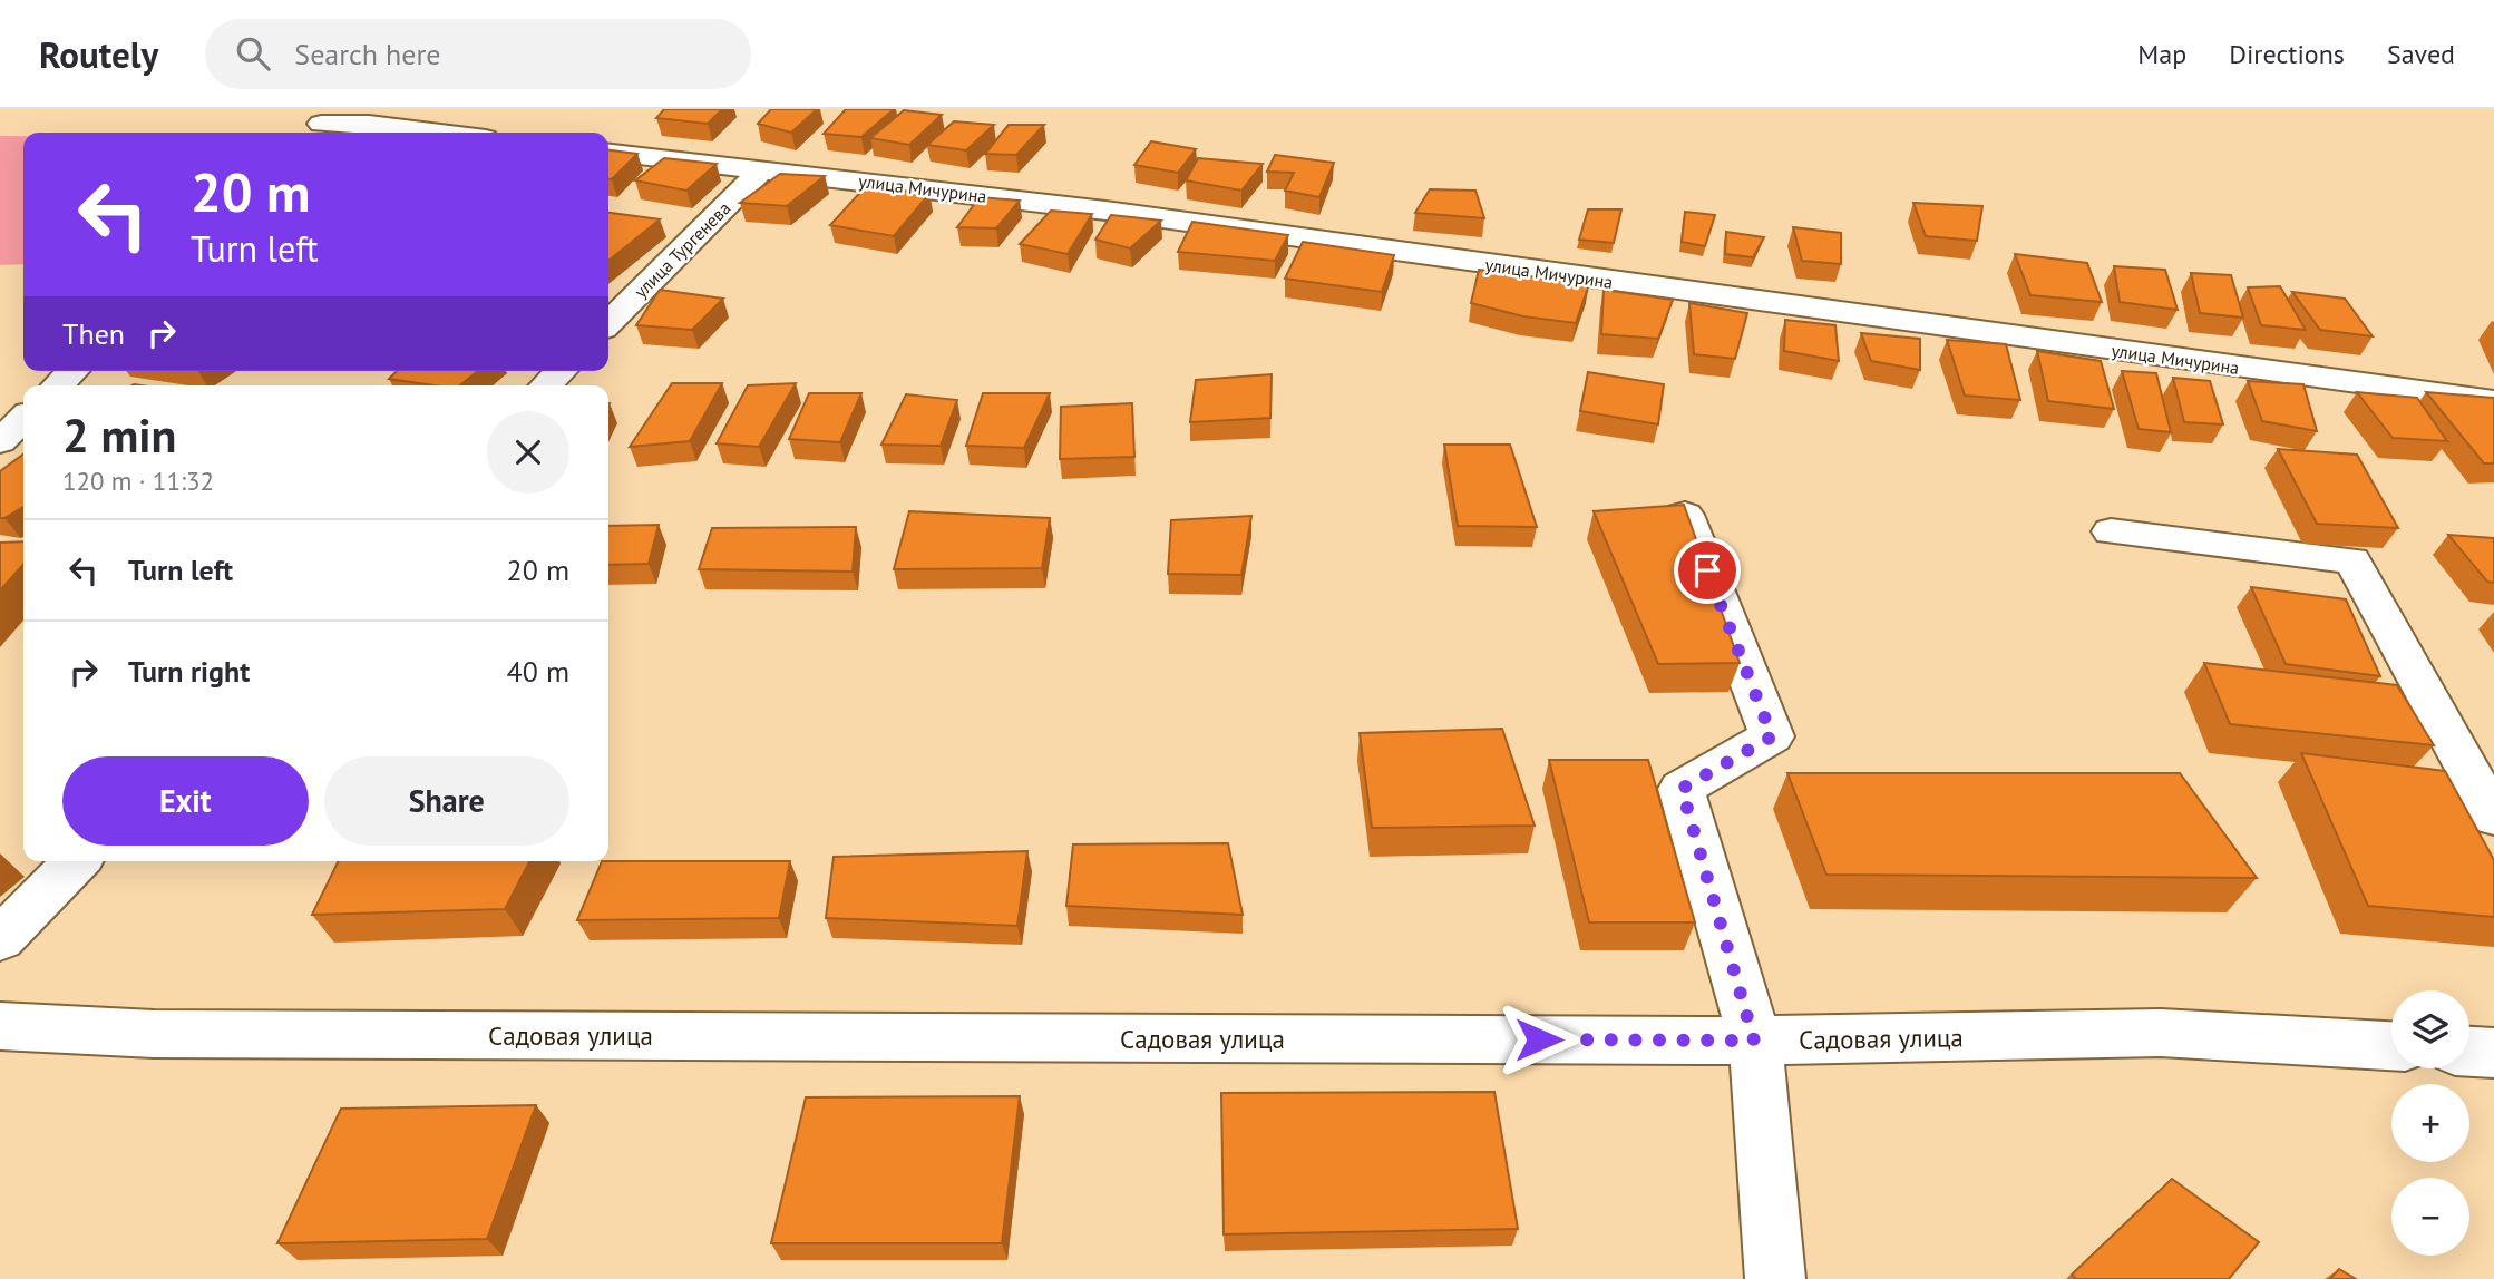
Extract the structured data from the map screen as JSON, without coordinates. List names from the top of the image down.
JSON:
{
  "streets": {
    "street": ["улица Мичурина", "улица Тургенева", "Садовая улица"]
  },
  "crossings": [
    ["улица Мичурина", "улица Тургенева"]
  ],
  "page": {
    "header": "Routely",
    "search": "Search here",
    "nav": ["Map", "Directions", "Saved"],
    "turn": ["20 m", "Turn left"],
    "then": "Then",
    "heading": ["2 min", "120 m · 11:32"],
    "list": [
      {
        "name": "Turn left",
        "value": "20 m"
      },
      {
        "name": "Turn right",
        "value": "40 m"
      }
    ],
    "buttons": ["Exit", "Share"],
    "map_buttons": ["+", "−"]
  }
}
